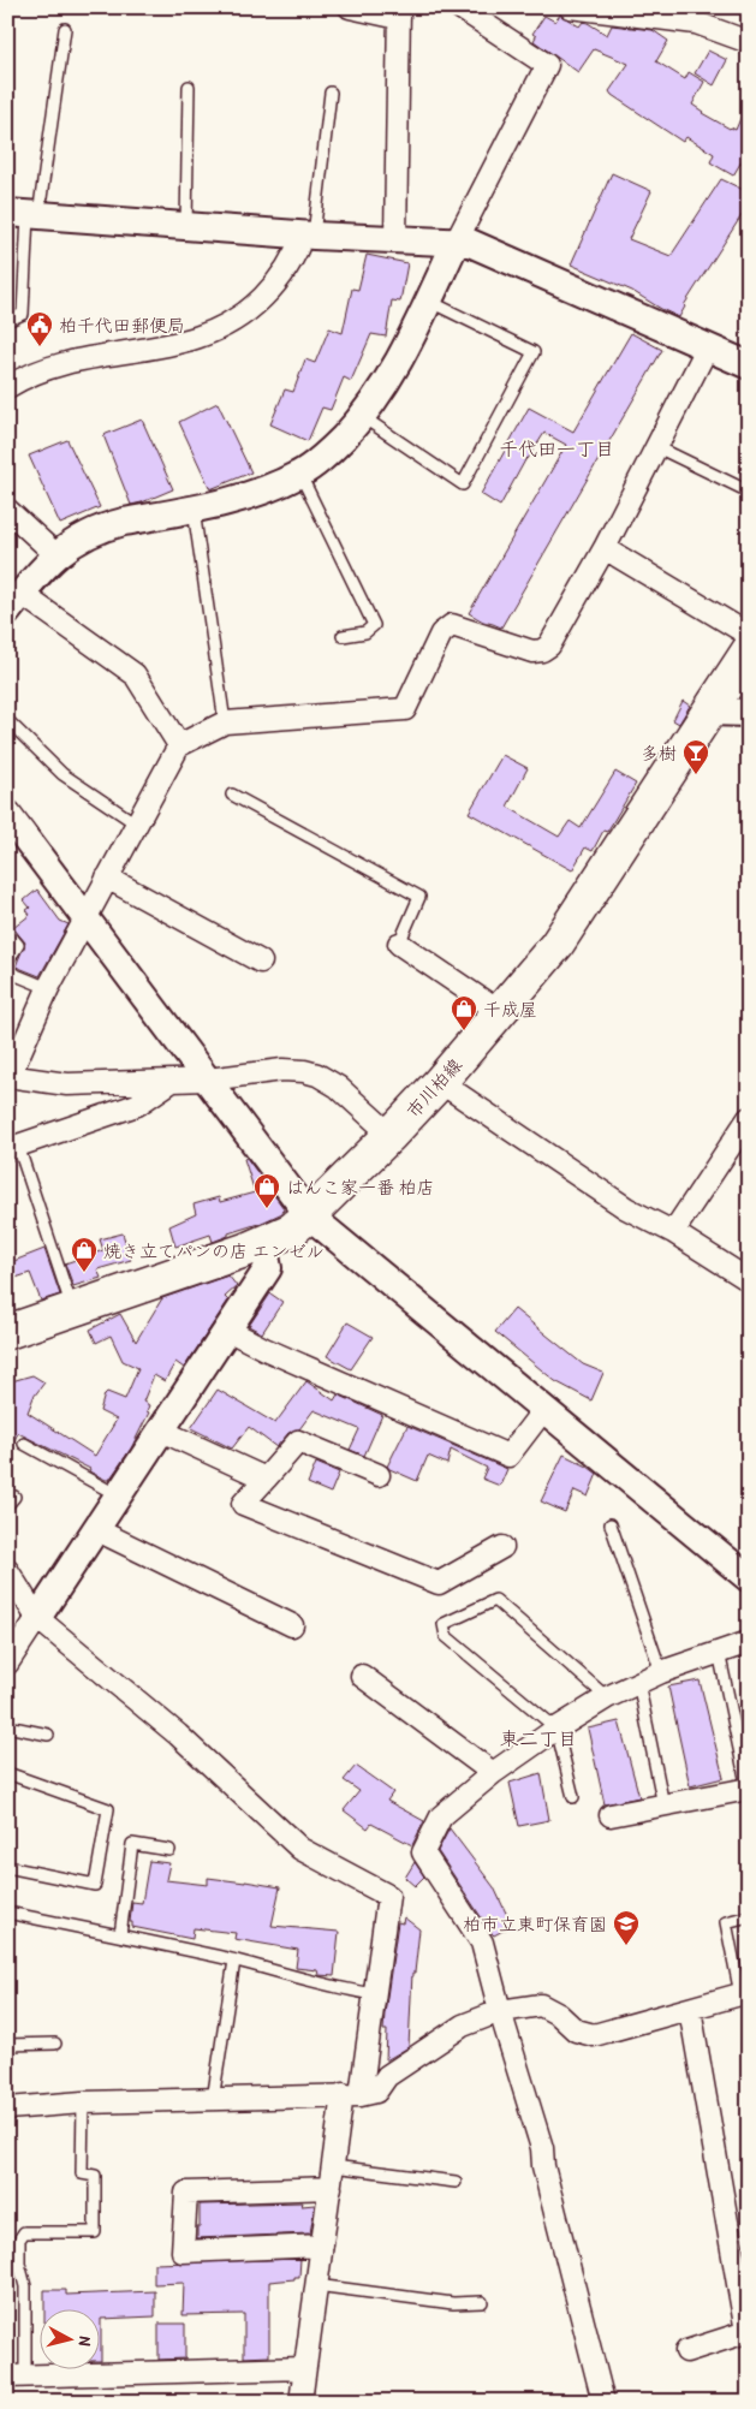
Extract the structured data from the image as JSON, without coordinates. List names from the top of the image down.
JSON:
{
  "streets": {
    "main road": ["市川柏線"]
  },
  "districts": ["千代田一丁目", "東二丁目"],
  "places": {
    "public building": ["柏千代田郵便局"],
    "bar": ["多樹"],
    "shop": ["千成屋", "はんこ家一番 柏店", "焼き立てパンの店 エンゼル"],
    "school or university": ["柏市立東町保育園"]
  },
  "north": "right"
}
